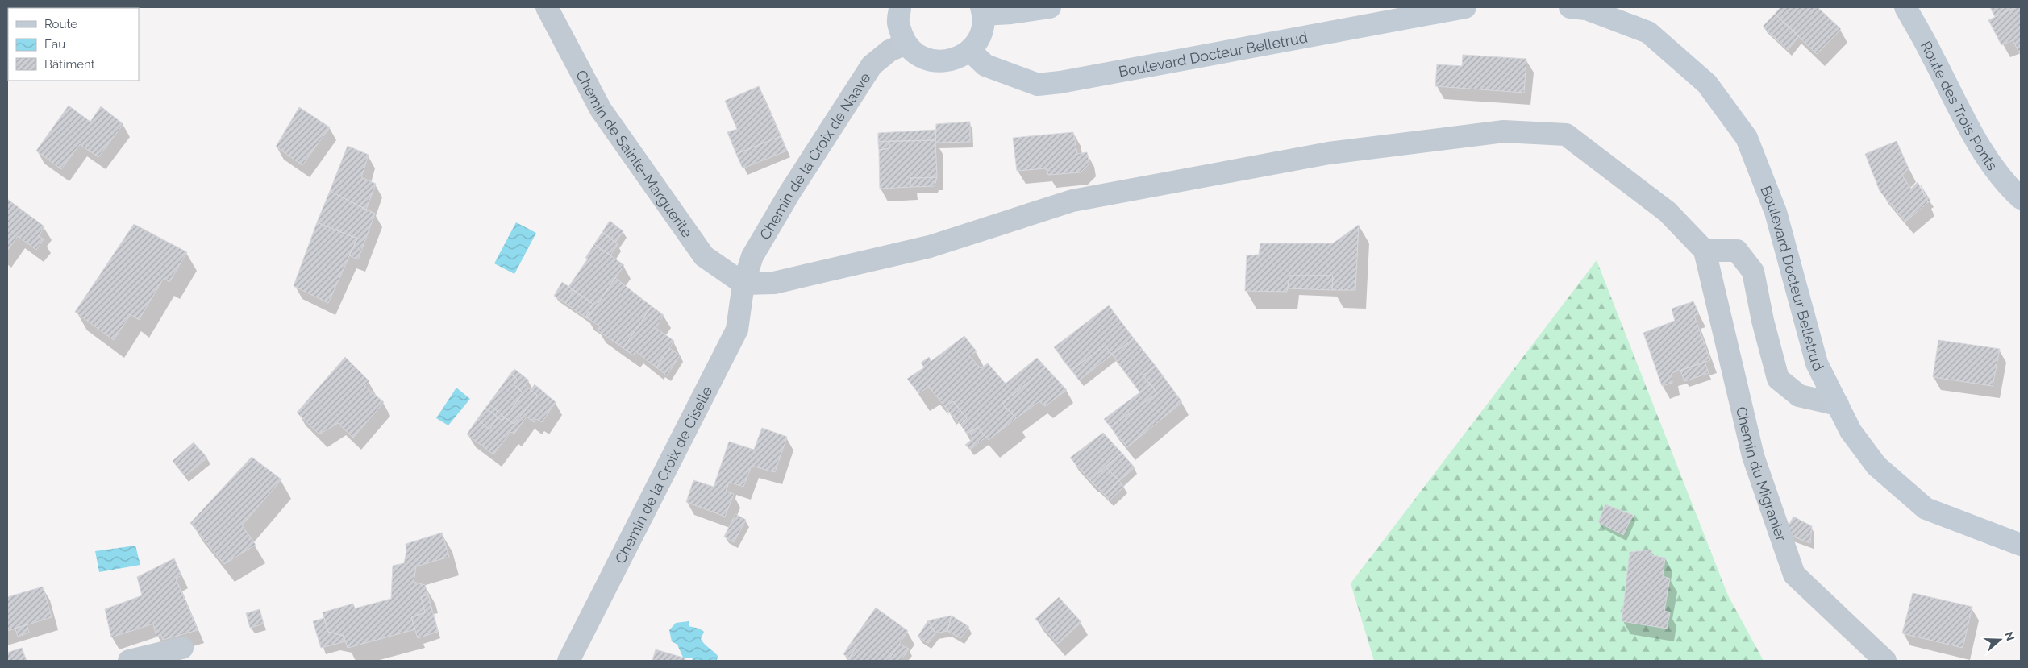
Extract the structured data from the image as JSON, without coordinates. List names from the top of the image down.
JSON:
{
  "streets": {
    "main road": ["Boulevard Docteur Belletrud", "Route des Trois Ponts"],
    "street": [
      "Chemin de Sainte-Marguerite",
      "Chemin de la Croix de Naave",
      "Chemin du Migranier",
      "Chemin de la Croix de Ciselle"
    ]
  },
  "crossings": [
    ["Chemin de Sainte-Marguerite", "Chemin de la Croix de Naave"],
    ["Chemin de Sainte-Marguerite", "Chemin de la Croix de Ciselle"],
    ["Chemin de la Croix de Naave", "Chemin de la Croix de Ciselle"]
  ],
  "legend": ["Route", "Eau", "Bâtiment"],
  "north": "right"
}
